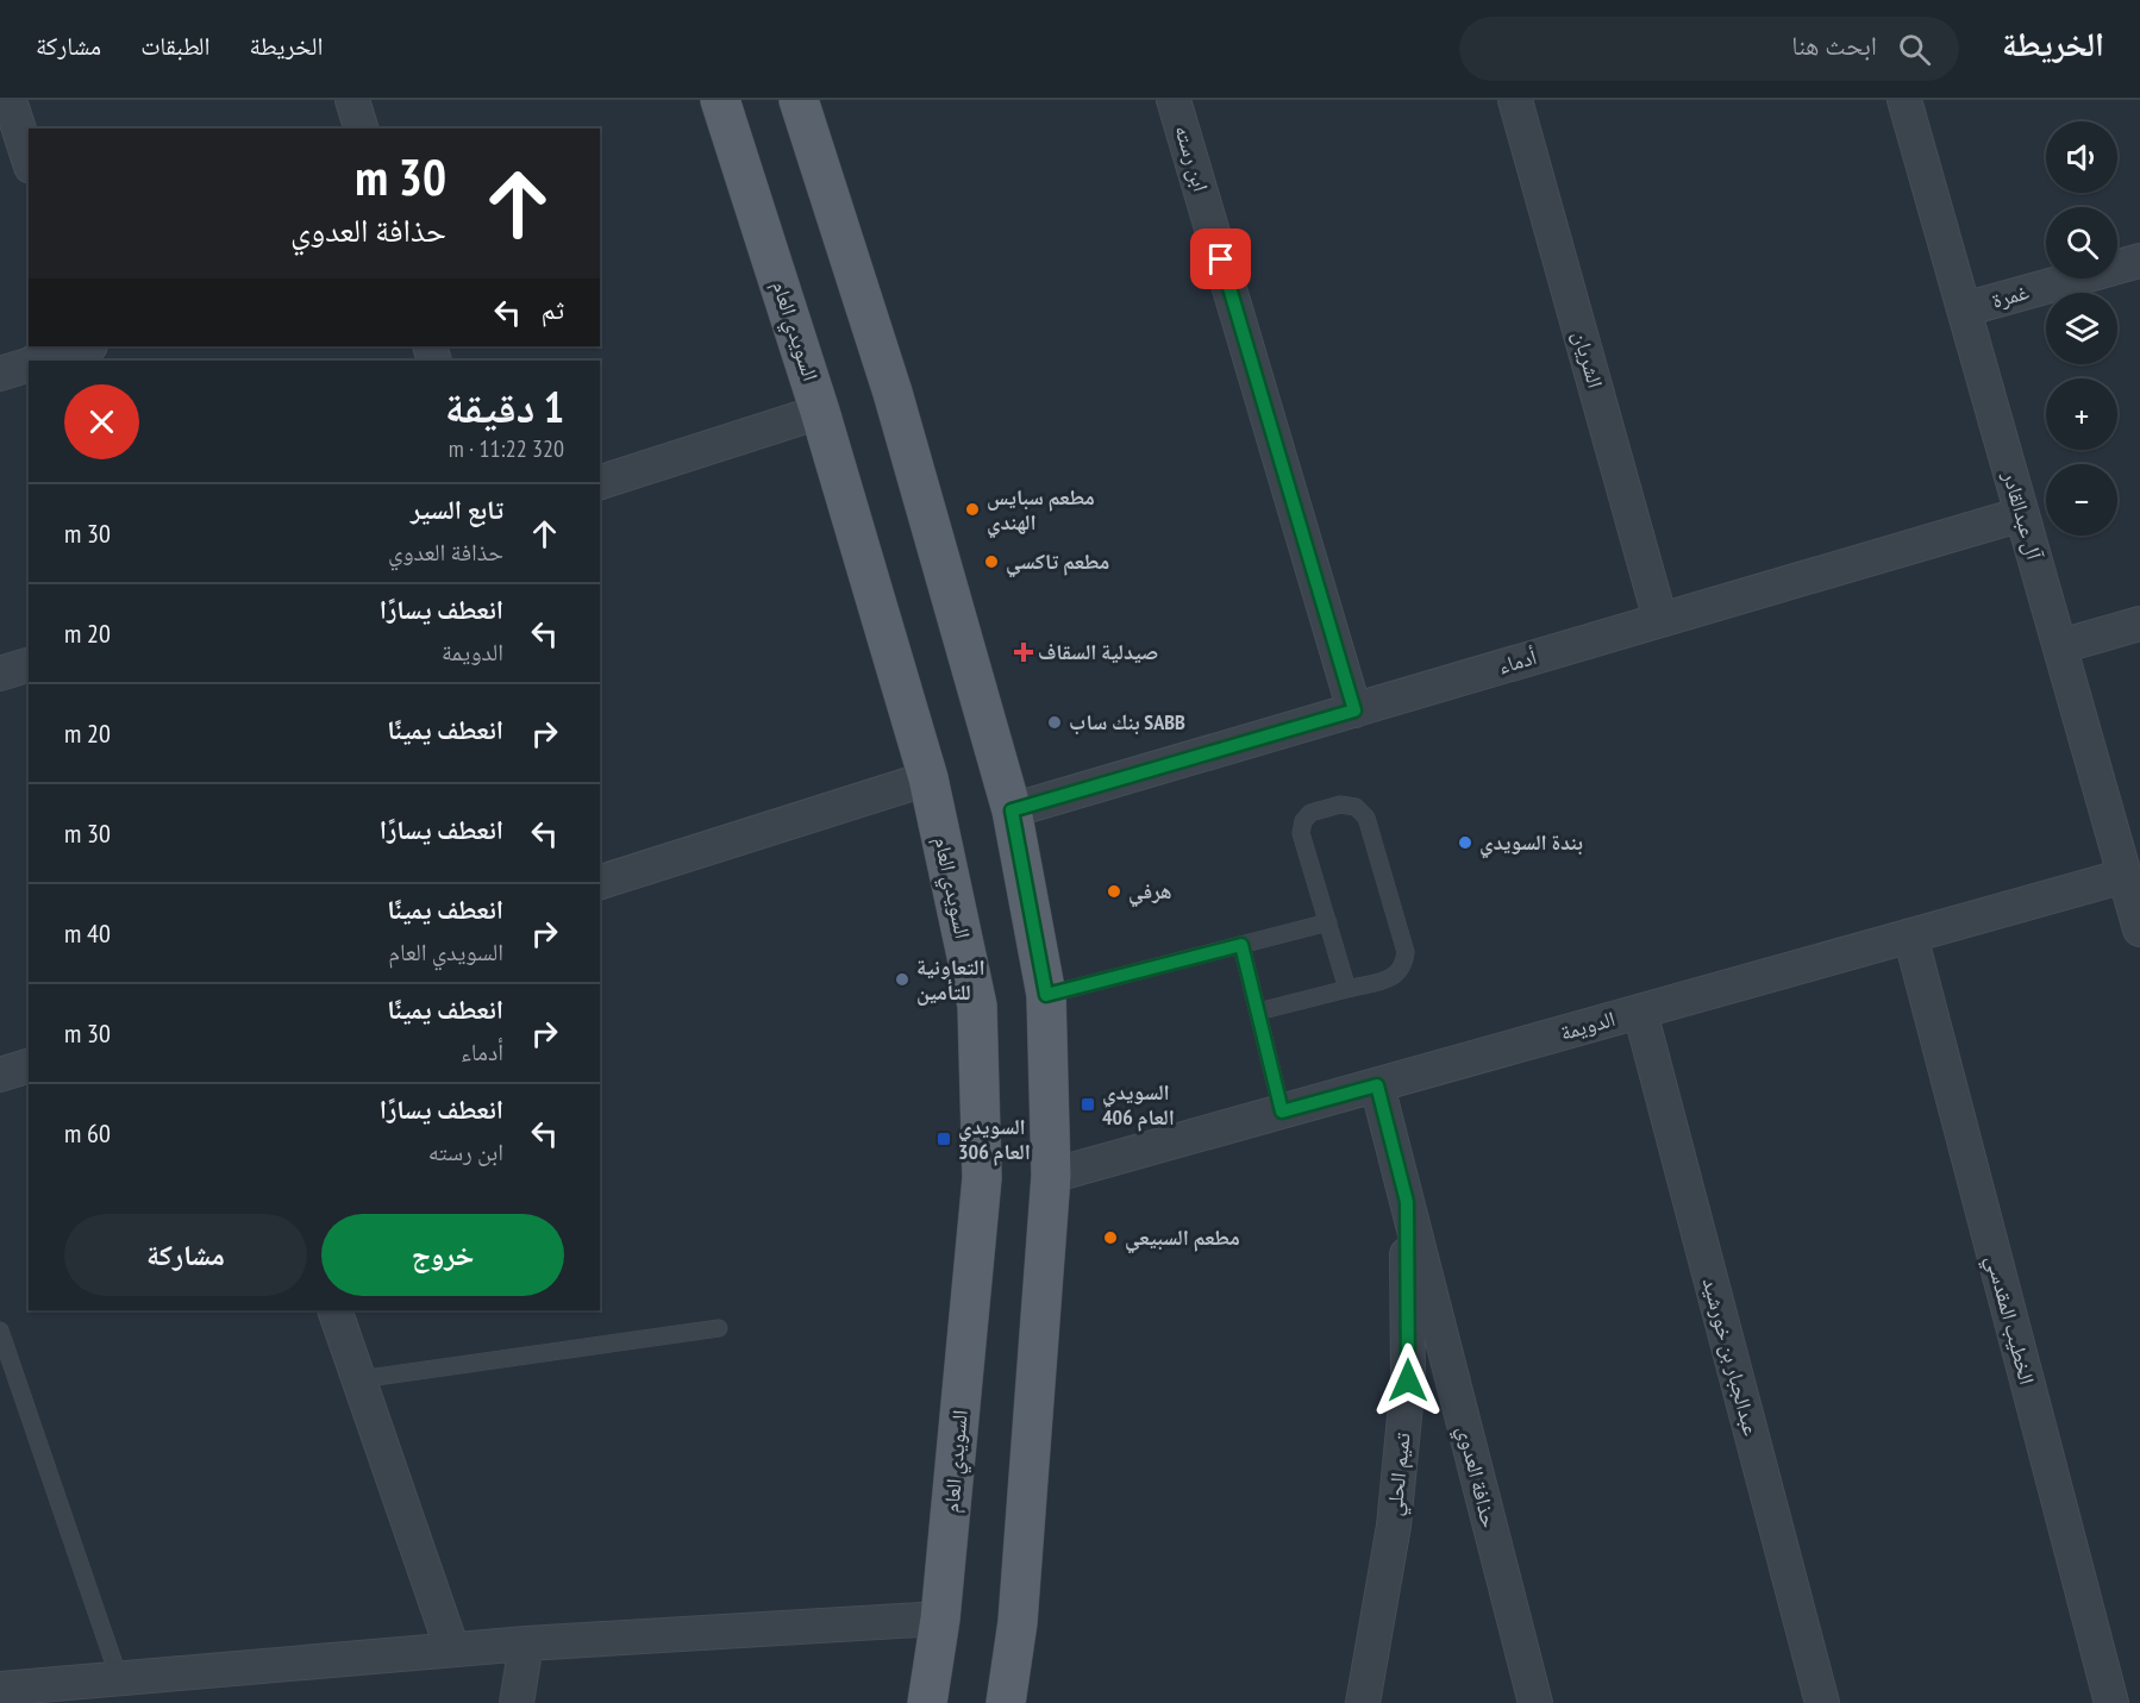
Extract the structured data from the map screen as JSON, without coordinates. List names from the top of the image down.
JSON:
{
  "streets": {
    "main road": ["السويدي العام"],
    "street": [
      "ابن رسته",
      "غمرة",
      "الشريان",
      "آل عبدالقادر",
      "أدماء",
      "الدويمة",
      "الخطيب المقدسي",
      "عبدالجبار بن خورشيد",
      "تميم الحلي",
      "حذافة العدوي"
    ]
  },
  "crossings": [
    ["ابن رسته", "أدماء"],
    ["غمرة", "آل عبدالقادر"],
    ["الشريان", "أدماء"],
    ["آل عبدالقادر", "أدماء"],
    ["آل عبدالقادر", "الدويمة"],
    ["الدويمة", "الخطيب المقدسي"],
    ["الدويمة", "عبدالجبار بن خورشيد"],
    ["الدويمة", "حذافة العدوي"],
    ["تميم الحلي", "حذافة العدوي"]
  ],
  "places": {
    "other": [
      "مطعم سبايس الهندي",
      "مطعم تاكسي",
      "بنك ساب SABB",
      "بندة السويدي",
      "هرفي",
      "التعاونية للتأمين",
      "مطعم السبيعي"
    ],
    "health": ["صيدلية السقاف"],
    "transit": ["السويدي العام 406", "السويدي العام 306"]
  },
  "page": {
    "header": "الخريطة",
    "search": "ابحث هنا",
    "nav": ["الخريطة", "الطبقات", "مشاركة"],
    "map_buttons": ["+", "−"],
    "turn": ["30 m", "حذافة العدوي"],
    "then": "ثم",
    "heading": ["1 دقيقة", "320 m · 11:22"],
    "list": [
      {
        "name": "تابع السير",
        "note": "حذافة العدوي",
        "value": "30 m"
      },
      {
        "name": "انعطف يسارًا",
        "note": "الدويمة",
        "value": "20 m"
      },
      {
        "name": "انعطف يمينًا",
        "value": "20 m"
      },
      {
        "name": "انعطف يسارًا",
        "value": "30 m"
      },
      {
        "name": "انعطف يمينًا",
        "note": "السويدي العام",
        "value": "40 m"
      },
      {
        "name": "انعطف يمينًا",
        "note": "أدماء",
        "value": "30 m"
      },
      {
        "name": "انعطف يسارًا",
        "note": "ابن رسته",
        "value": "60 m"
      }
    ],
    "buttons": ["خروج", "مشاركة"]
  }
}
